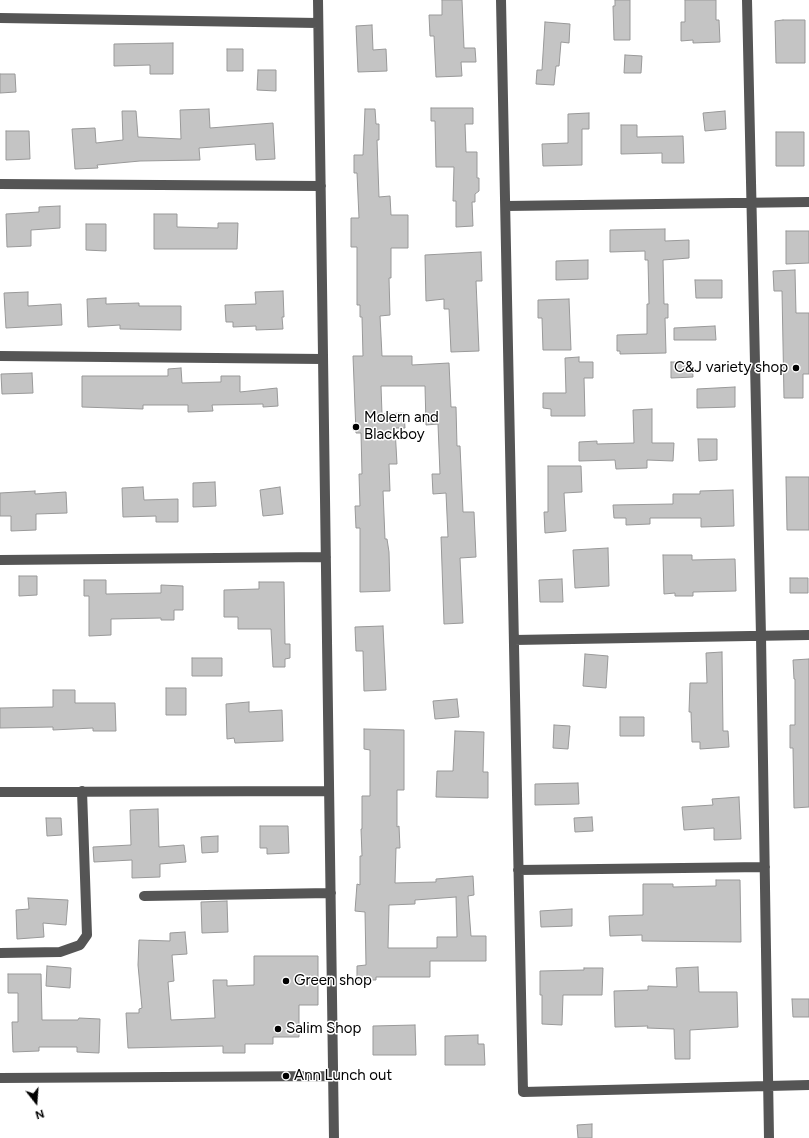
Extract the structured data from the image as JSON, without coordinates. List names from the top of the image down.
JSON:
{
  "places": [
    "C&J variety shop",
    "Molern and Blackboy",
    "Green shop",
    "Salim Shop",
    "Ann Lunch out"
  ],
  "north": "bottom"
}
